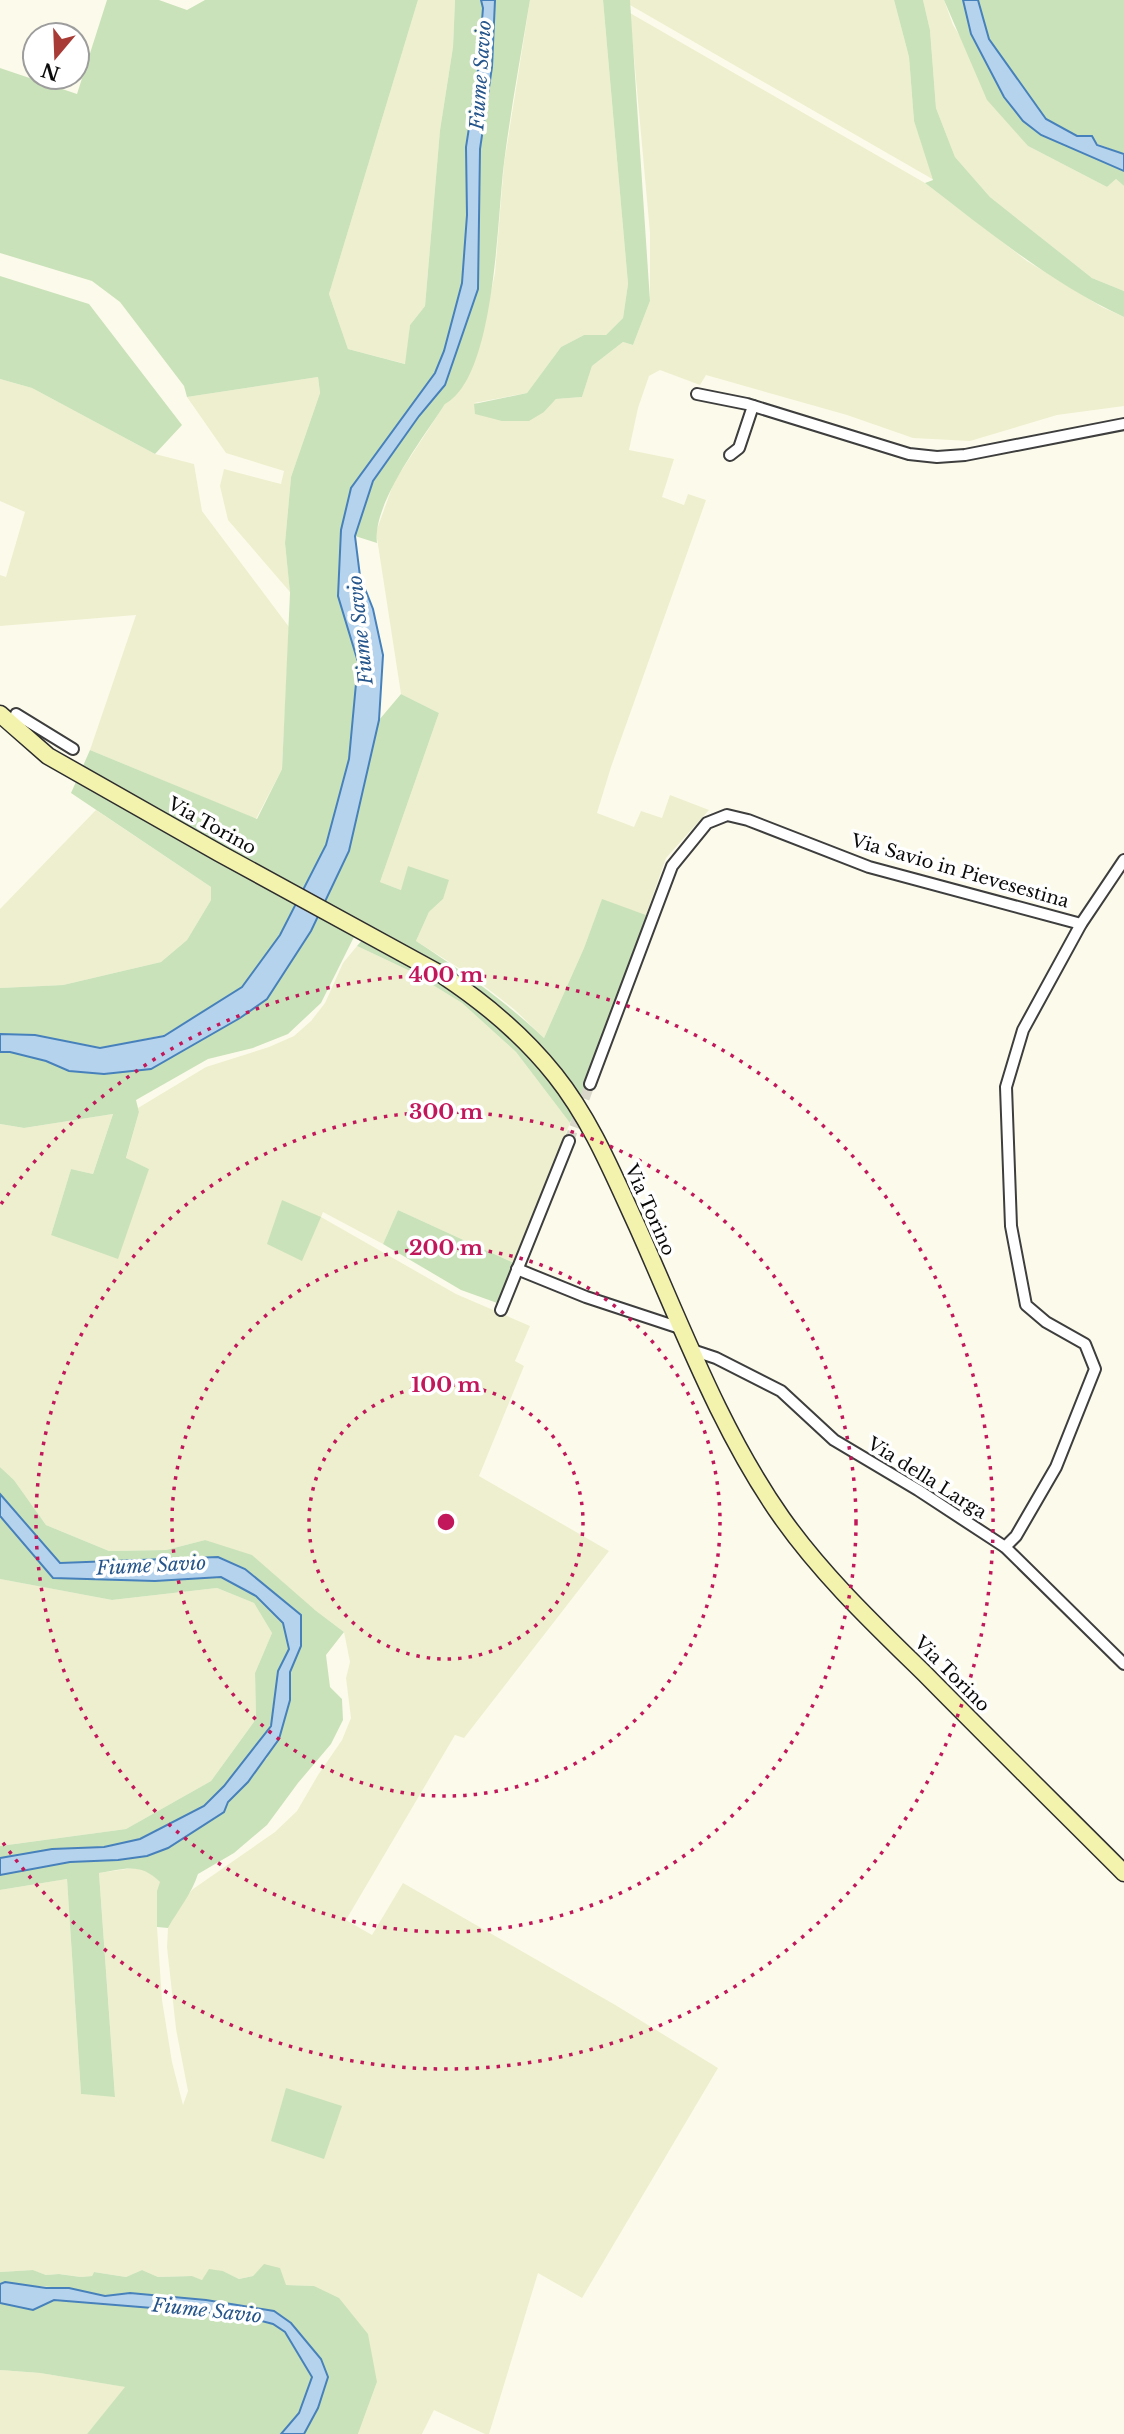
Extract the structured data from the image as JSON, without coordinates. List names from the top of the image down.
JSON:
{
  "streets": {
    "main road": ["Via Torino"],
    "street": ["Via Savio in Pievesestina", "Via della Larga"]
  },
  "crossings": [
    ["Via Torino", "Via della Larga"]
  ],
  "water": ["Fiume Savio"],
  "north": "bottom",
  "rings": [
    "400 m",
    "300 m",
    "200 m",
    "100 m"
  ]
}
